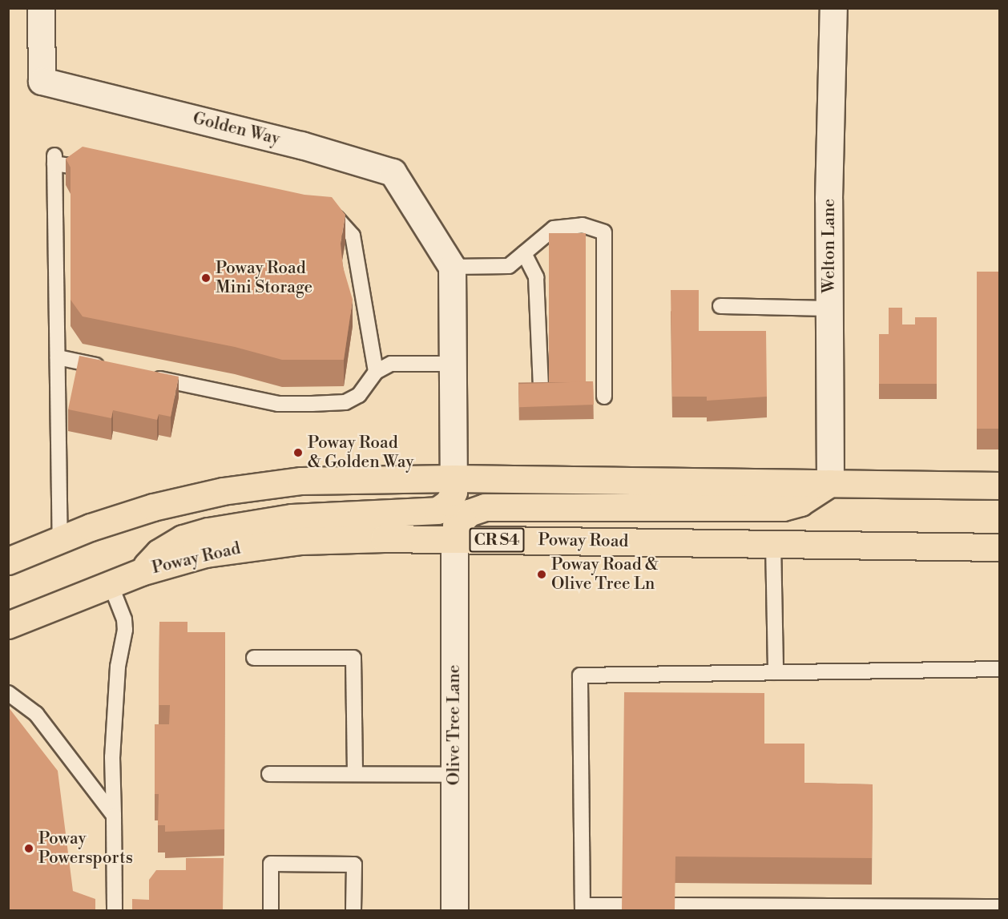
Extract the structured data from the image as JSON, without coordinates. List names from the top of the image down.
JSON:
{
  "streets": {
    "main road": ["CR S4", "Poway Road"],
    "street": ["Golden Way", "Welton Lane", "Olive Tree Lane"]
  },
  "crossings": [
    ["Poway Road", "Olive Tree Lane"]
  ],
  "places": [
    "Poway Road Mini Storage",
    "Poway Road & Golden Way",
    "Poway Road & Olive Tree Ln",
    "Poway Powersports"
  ]
}
